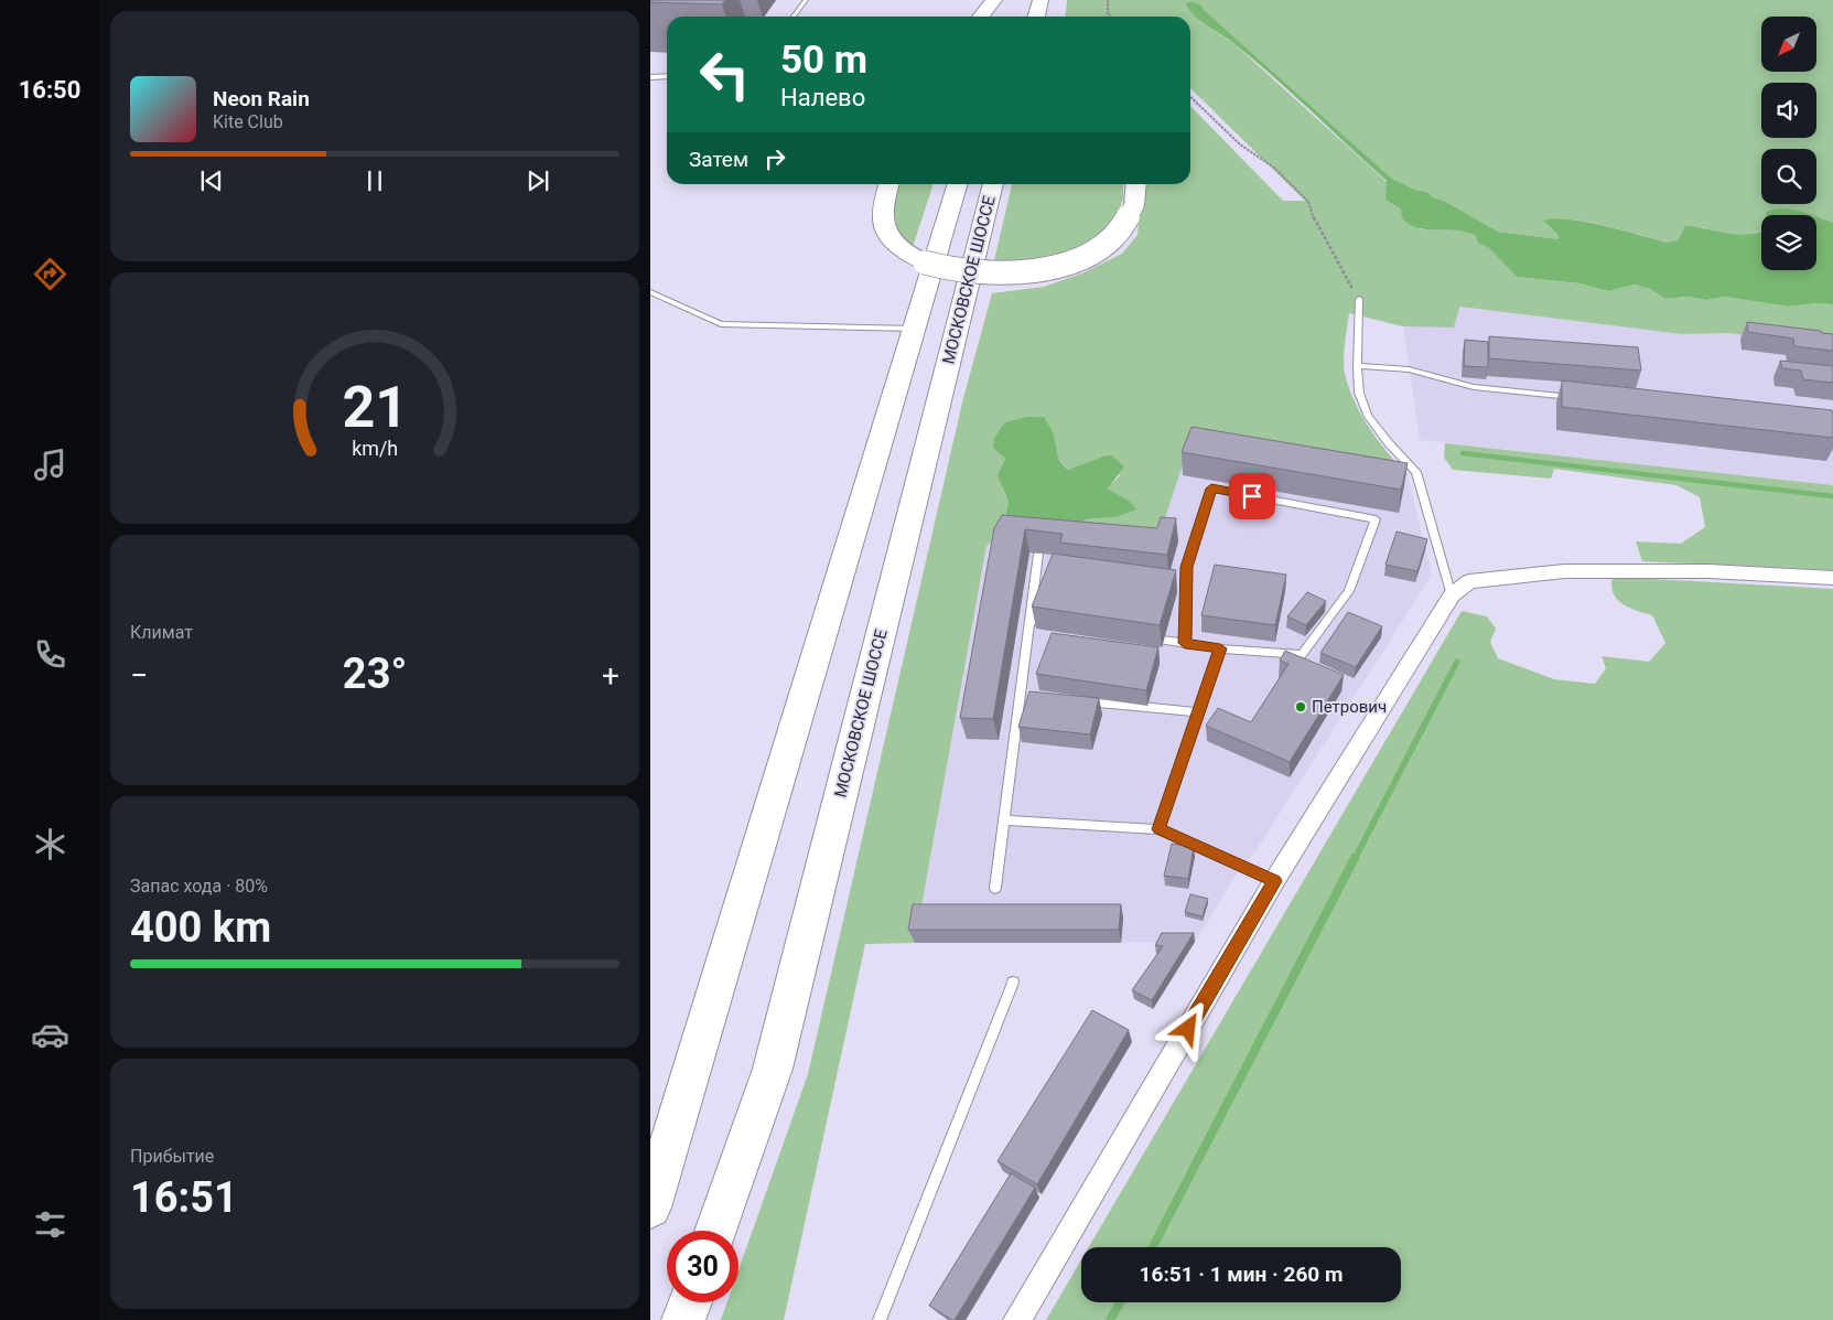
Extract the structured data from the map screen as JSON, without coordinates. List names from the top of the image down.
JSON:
{
  "streets": {
    "highway": ["МОСКОВСКОЕ ШОССЕ"]
  },
  "places": ["Петрович"],
  "north": "bottom left",
  "page": {
    "tabs": "16:50",
    "turn": ["50 m", "Налево"],
    "song": ["Neon Rain", "Kite Club"],
    "then": "Затем",
    "tile": [
      "Климат",
      ["Запас хода · 80%", "400 km"],
      ["Прибытие", "16:51"]
    ],
    "heat": ["−", "23°", "+"],
    "limit": "30",
    "trip": "16:51 · 1 мин · 260 m",
    "gauge": ["21", "km/h"]
  }
}
